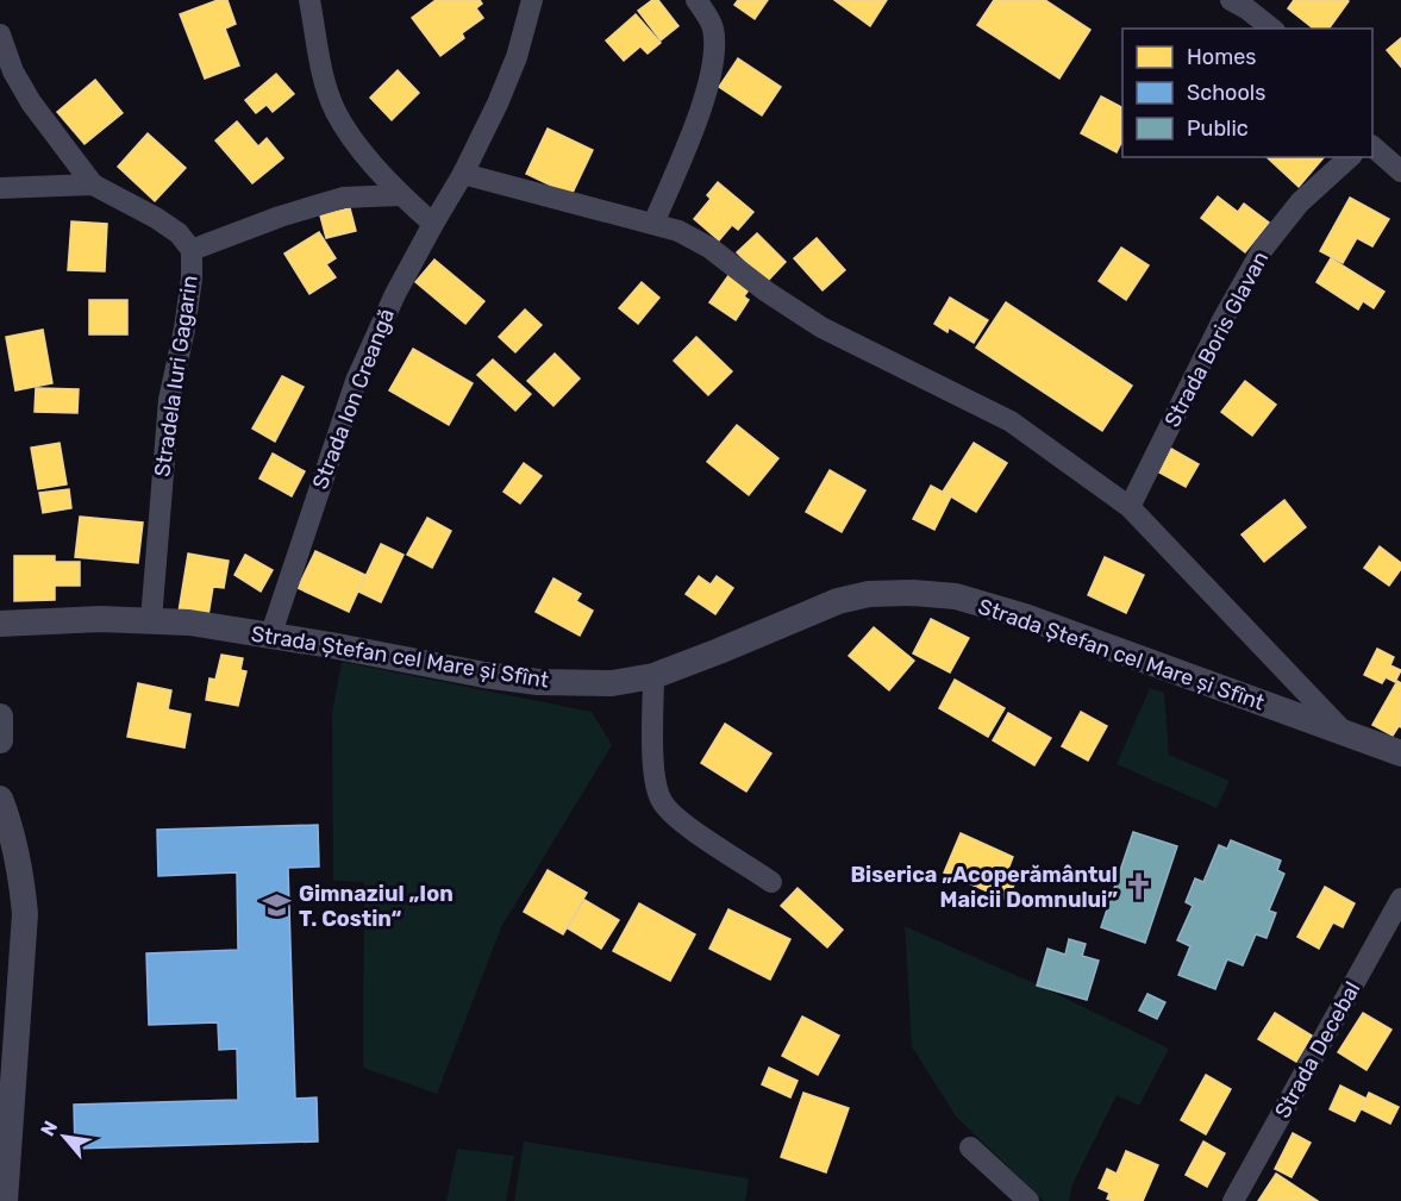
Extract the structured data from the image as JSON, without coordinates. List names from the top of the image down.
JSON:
{
  "streets": {
    "street": [
      "Strada Boris Glavan",
      "Stradela Iuri Gagarin",
      "Strada Ion Creangă",
      "Strada Ștefan cel Mare și Sfînt",
      "Strada Decebal"
    ]
  },
  "crossings": [
    ["Stradela Iuri Gagarin", "Strada Ștefan cel Mare și Sfînt"],
    ["Strada Ion Creangă", "Strada Ștefan cel Mare și Sfînt"]
  ],
  "places": {
    "church": ["Biserica „Acoperământul Maicii Domnului”"],
    "school or university": ["Gimnaziul „Ion T. Costin“"]
  },
  "legend": ["Homes", "Schools", "Public"],
  "north": "top left"
}
